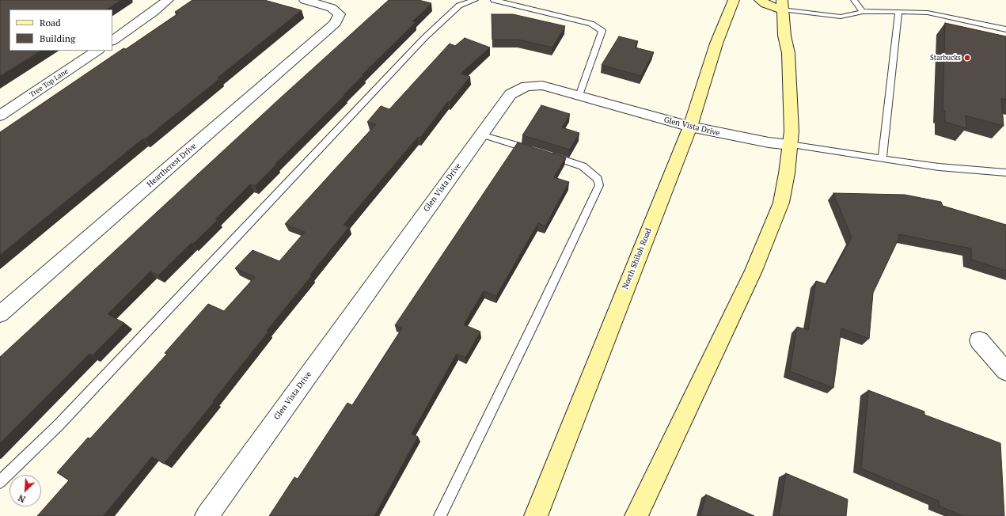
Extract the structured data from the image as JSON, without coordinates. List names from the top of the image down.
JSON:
{
  "streets": {
    "main road": ["North Shiloh Road"],
    "street": ["Tree Top Lane", "Glen Vista Drive", "Hearthcrest Drive"]
  },
  "crossings": [
    ["Glen Vista Drive", "North Shiloh Road"]
  ],
  "places": ["Starbucks"],
  "legend": ["Road", "Building"],
  "north": "bottom left"
}
